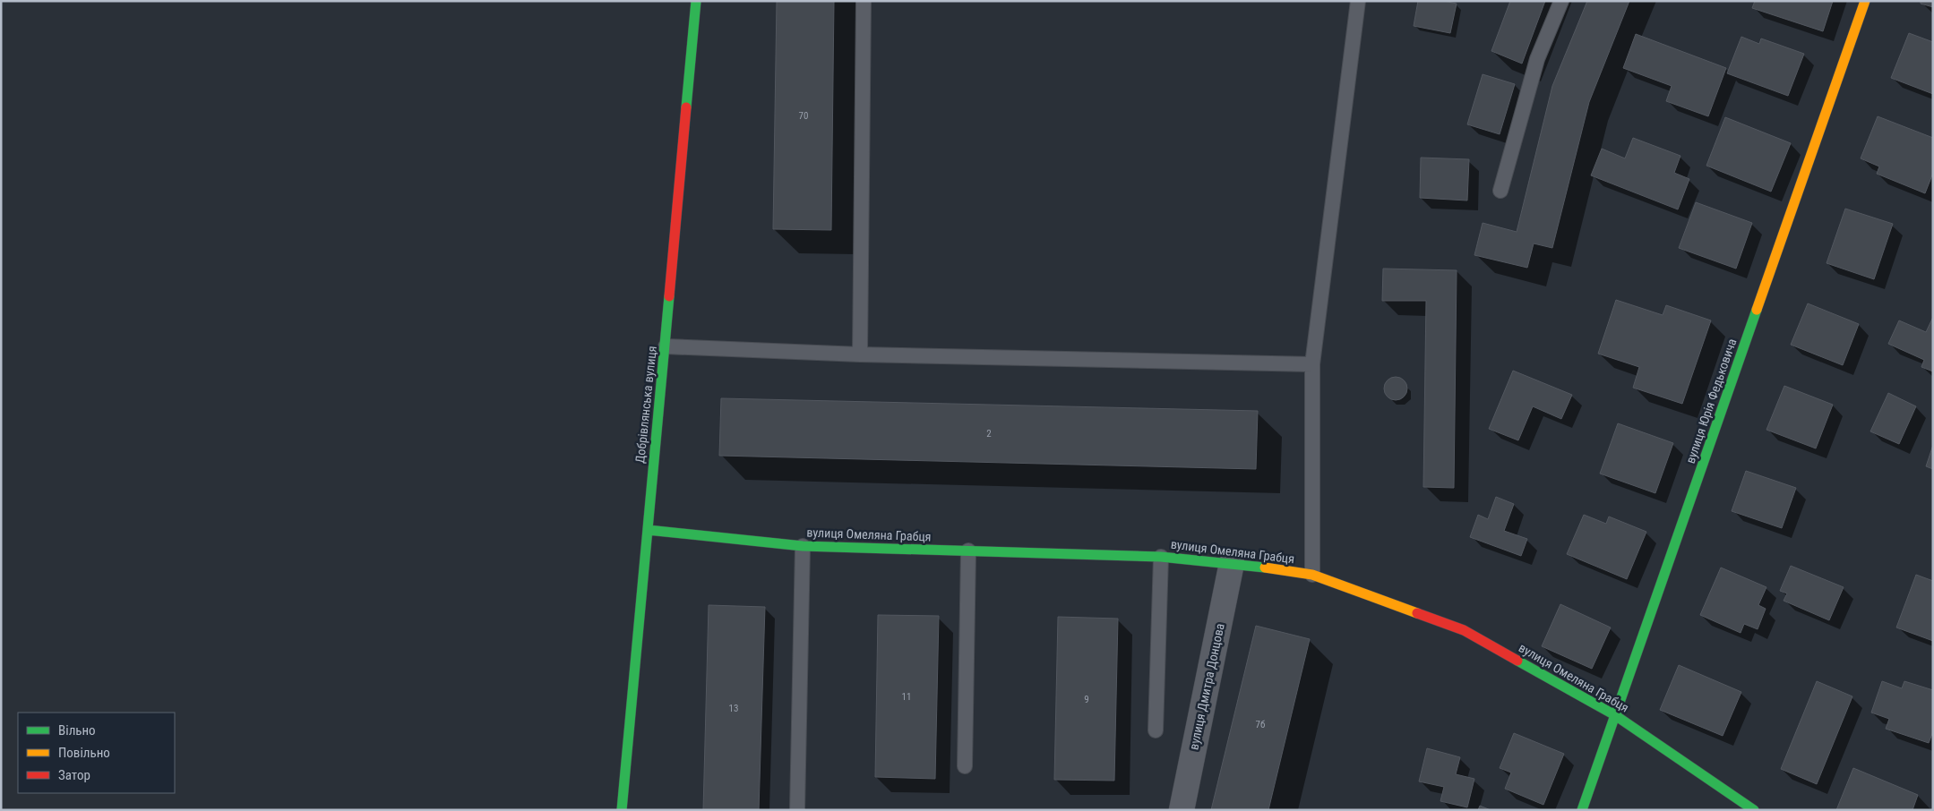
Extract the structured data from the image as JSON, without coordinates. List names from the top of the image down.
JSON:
{
  "streets": {
    "street": [
      "вулиця Юрія Федьковича",
      "Добрівлянська вулиця",
      "вулиця Омеляна Грабця",
      "вулиця Дмитра Донцова"
    ]
  },
  "crossings": [
    ["вулиця Юрія Федьковича", "вулиця Омеляна Грабця"],
    ["Добрівлянська вулиця", "вулиця Омеляна Грабця"],
    ["вулиця Омеляна Грабця", "вулиця Дмитра Донцова"]
  ],
  "house_numbers": [
    "70",
    "2",
    "11",
    "9",
    "13",
    "7б"
  ],
  "legend": ["Вільно", "Повільно", "Затор"]
}
